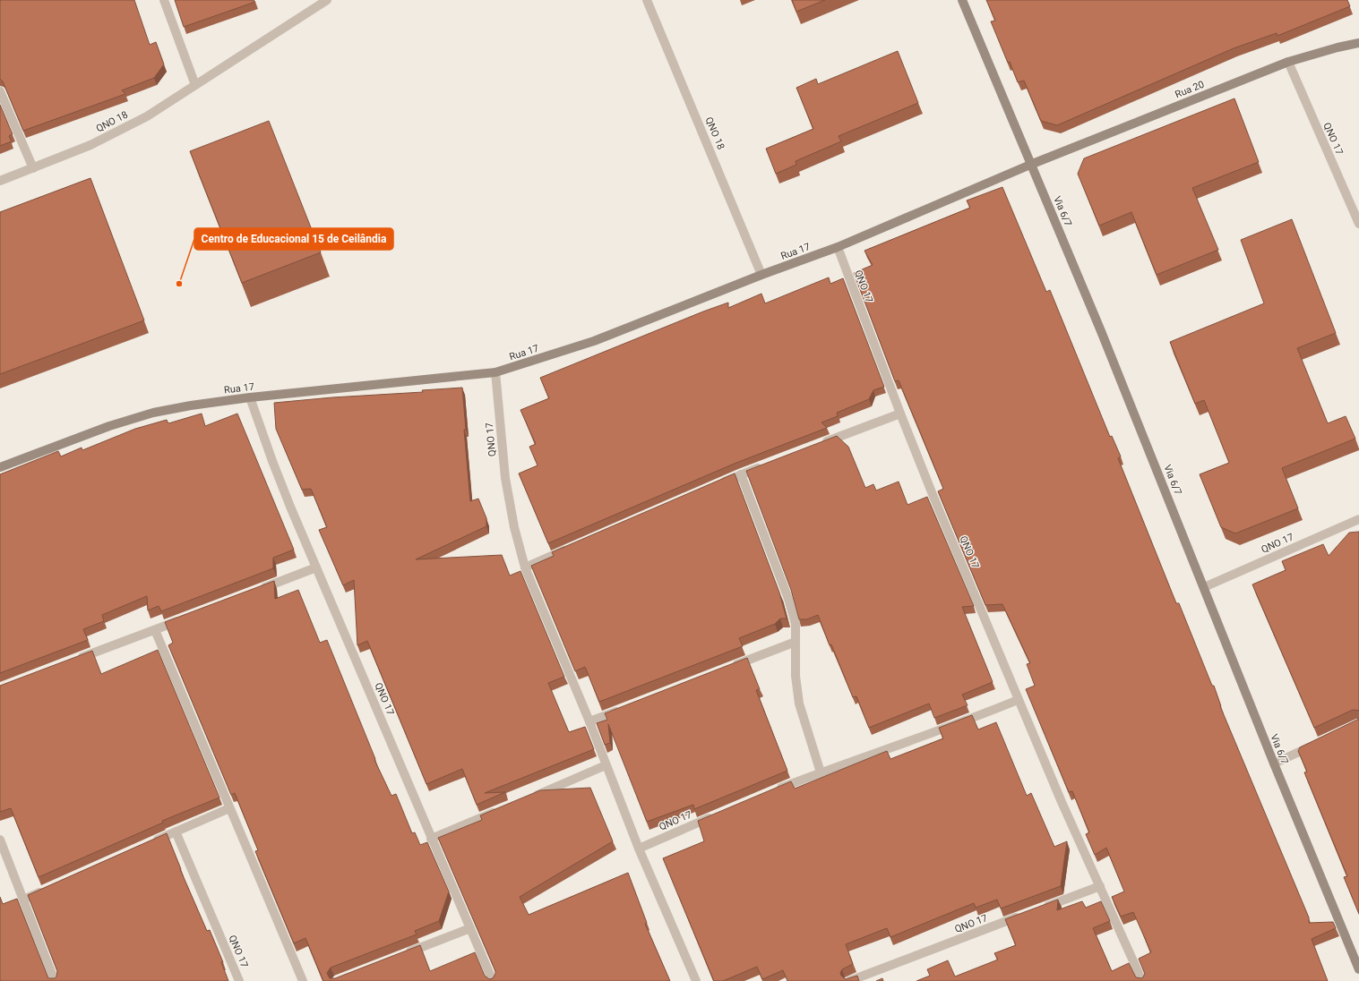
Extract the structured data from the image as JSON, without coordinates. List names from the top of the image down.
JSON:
{
  "streets": {
    "street": [
      "Rua 20",
      "QNO 18",
      "QNO 17",
      "Via 6/7",
      "Rua 17"
    ]
  },
  "crossings": [
    ["Rua 20", "QNO 17"],
    ["Rua 20", "Via 6/7"],
    ["Rua 20", "Rua 17"],
    ["QNO 18", "Rua 17"],
    ["QNO 17", "Via 6/7"],
    ["QNO 17", "Rua 17"],
    ["Via 6/7", "Rua 17"]
  ],
  "places": ["Centro de Educacional 15 de Ceilândia"]
}
